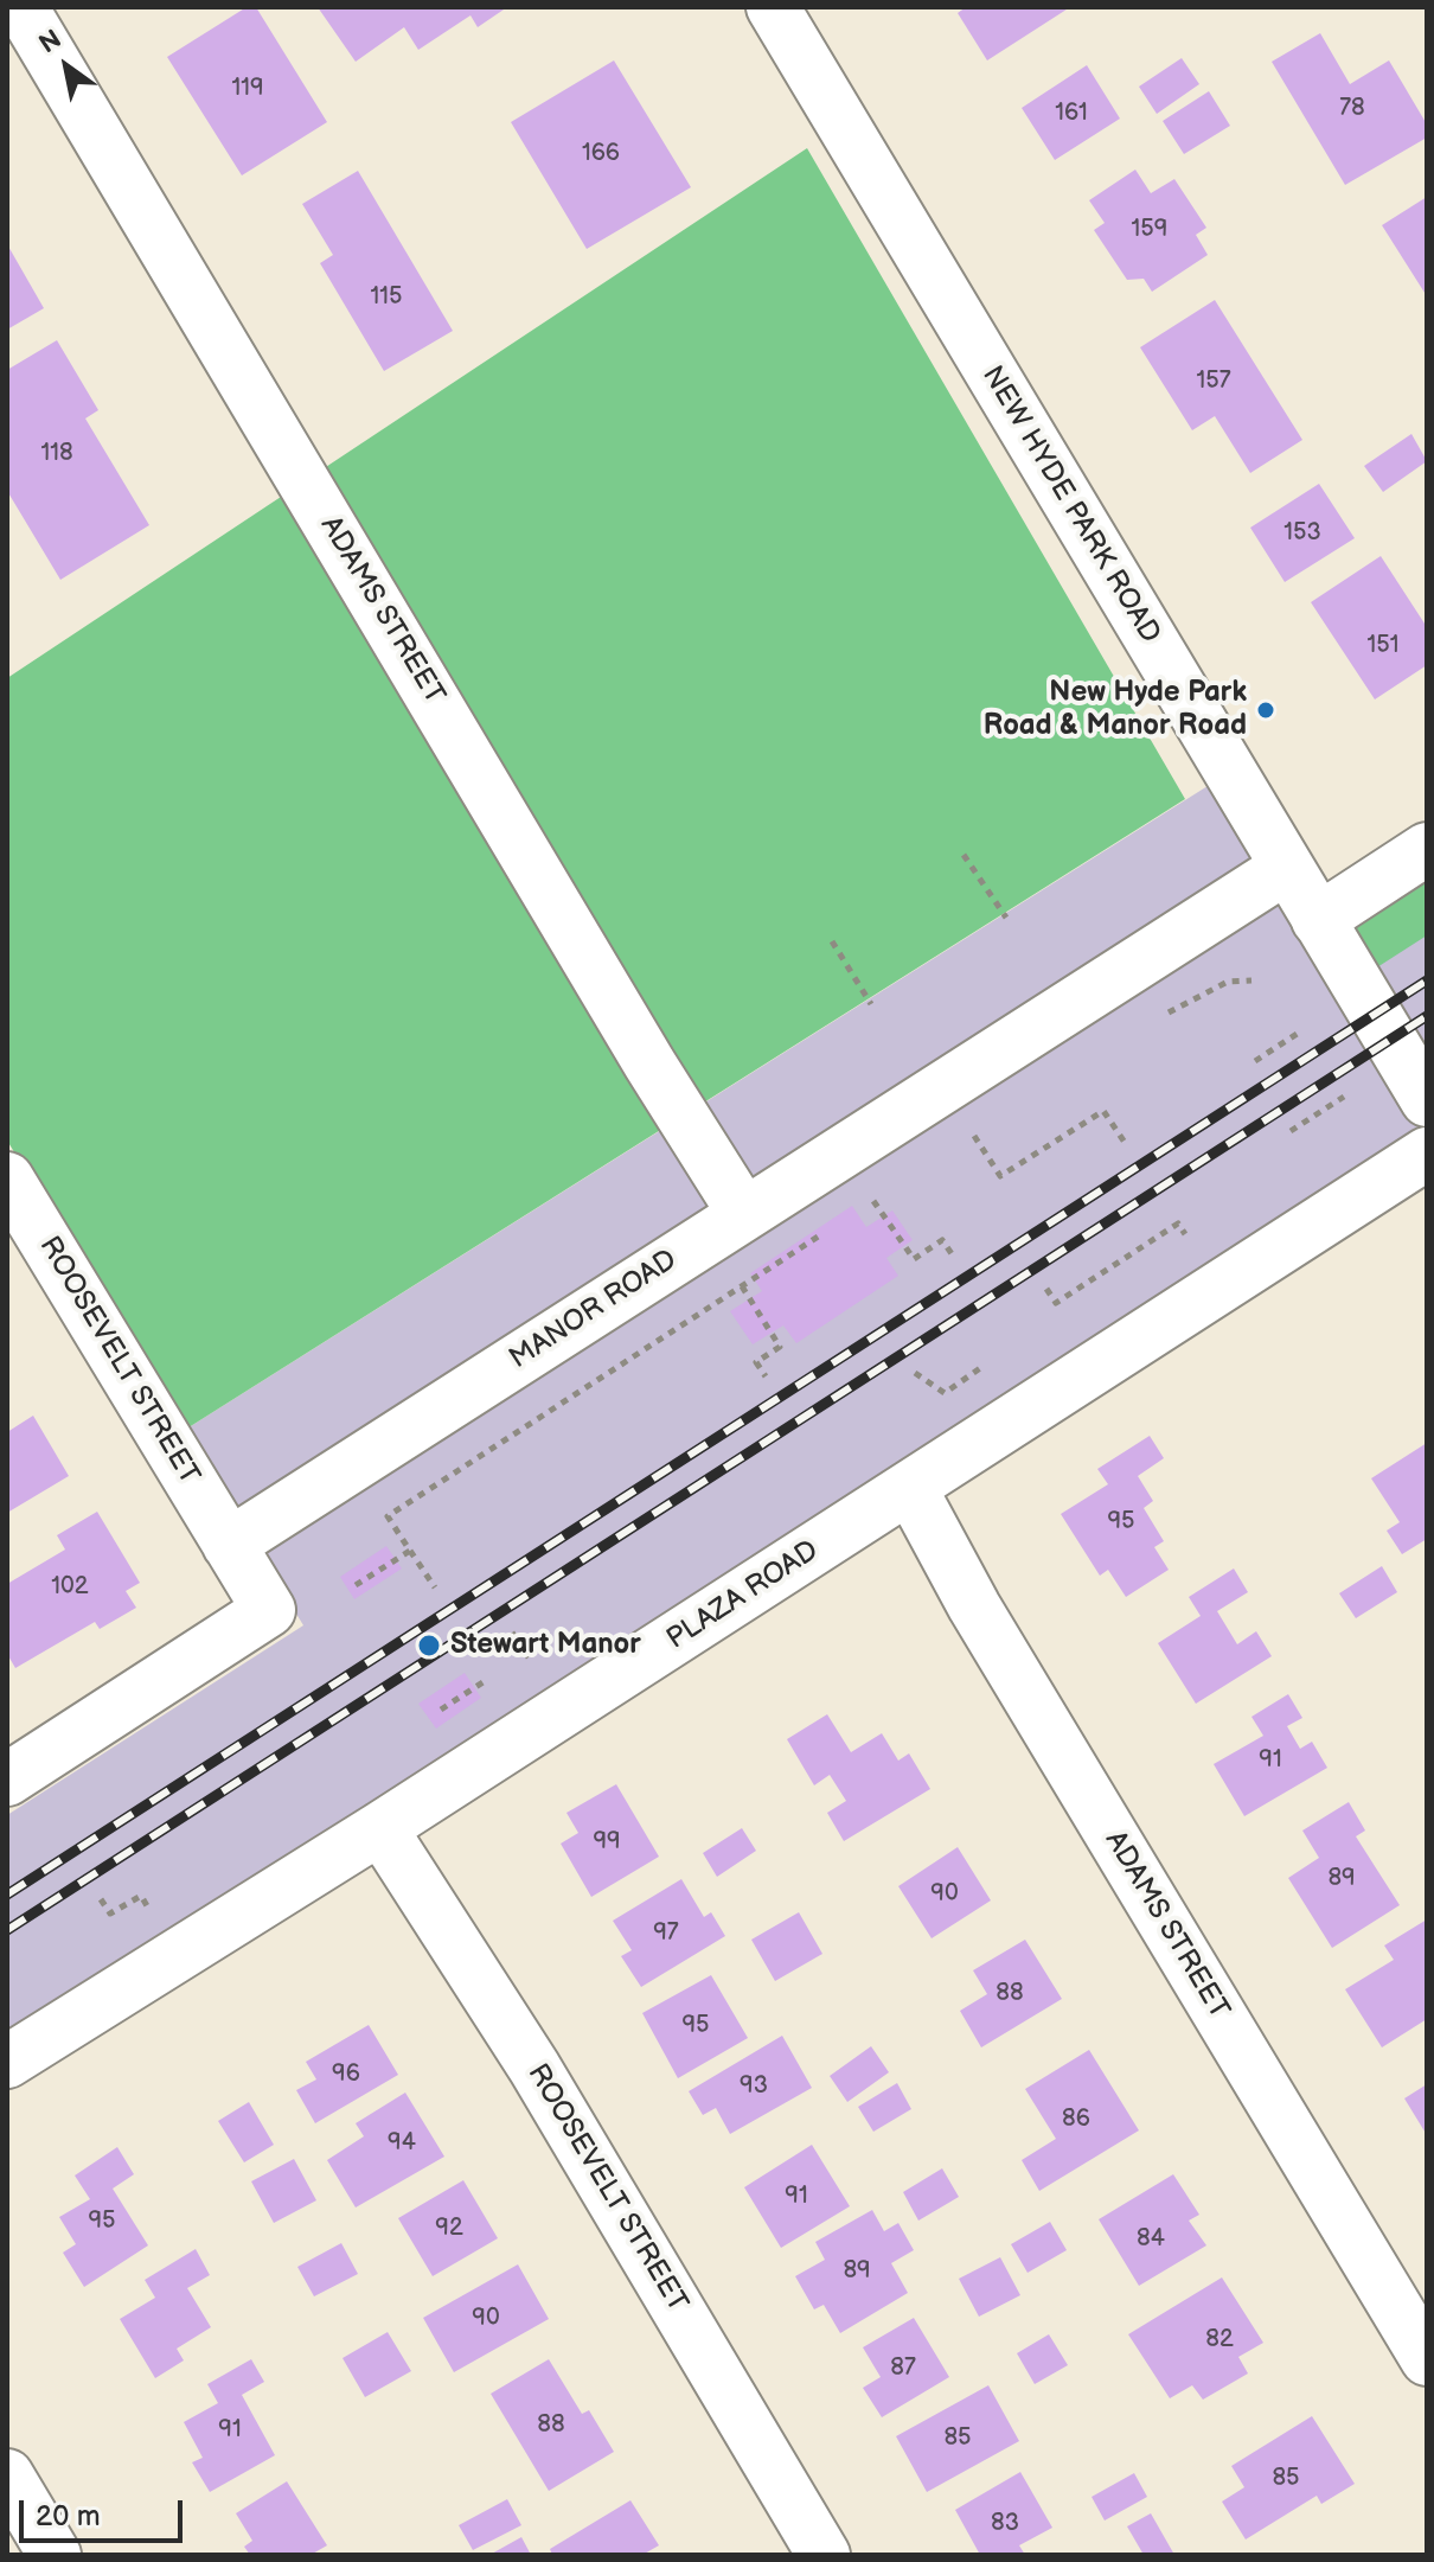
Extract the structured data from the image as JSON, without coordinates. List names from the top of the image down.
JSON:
{
  "streets": {
    "street": [
      "NEW HYDE PARK ROAD",
      "ADAMS STREET",
      "MANOR ROAD",
      "ROOSEVELT STREET",
      "PLAZA ROAD"
    ]
  },
  "crossings": [
    ["NEW HYDE PARK ROAD", "MANOR ROAD"],
    ["ADAMS STREET", "MANOR ROAD"],
    ["ADAMS STREET", "PLAZA ROAD"],
    ["MANOR ROAD", "ROOSEVELT STREET"],
    ["ROOSEVELT STREET", "PLAZA ROAD"]
  ],
  "places": ["New Hyde Park Road & Manor Road", "Stewart Manor"],
  "house_numbers": [
    "119",
    "78",
    "161",
    "166",
    "159",
    "115",
    "157",
    "118",
    "153",
    "151",
    "95",
    "102",
    "91",
    "99",
    "89",
    "90",
    "97",
    "88",
    "95",
    "96",
    "93",
    "86",
    "94",
    "91",
    "95",
    "92",
    "84",
    "89",
    "90",
    "82",
    "87",
    "88",
    "91",
    "85",
    "85",
    "83"
  ],
  "scale_bar": "20 m",
  "north": "top left"
}
